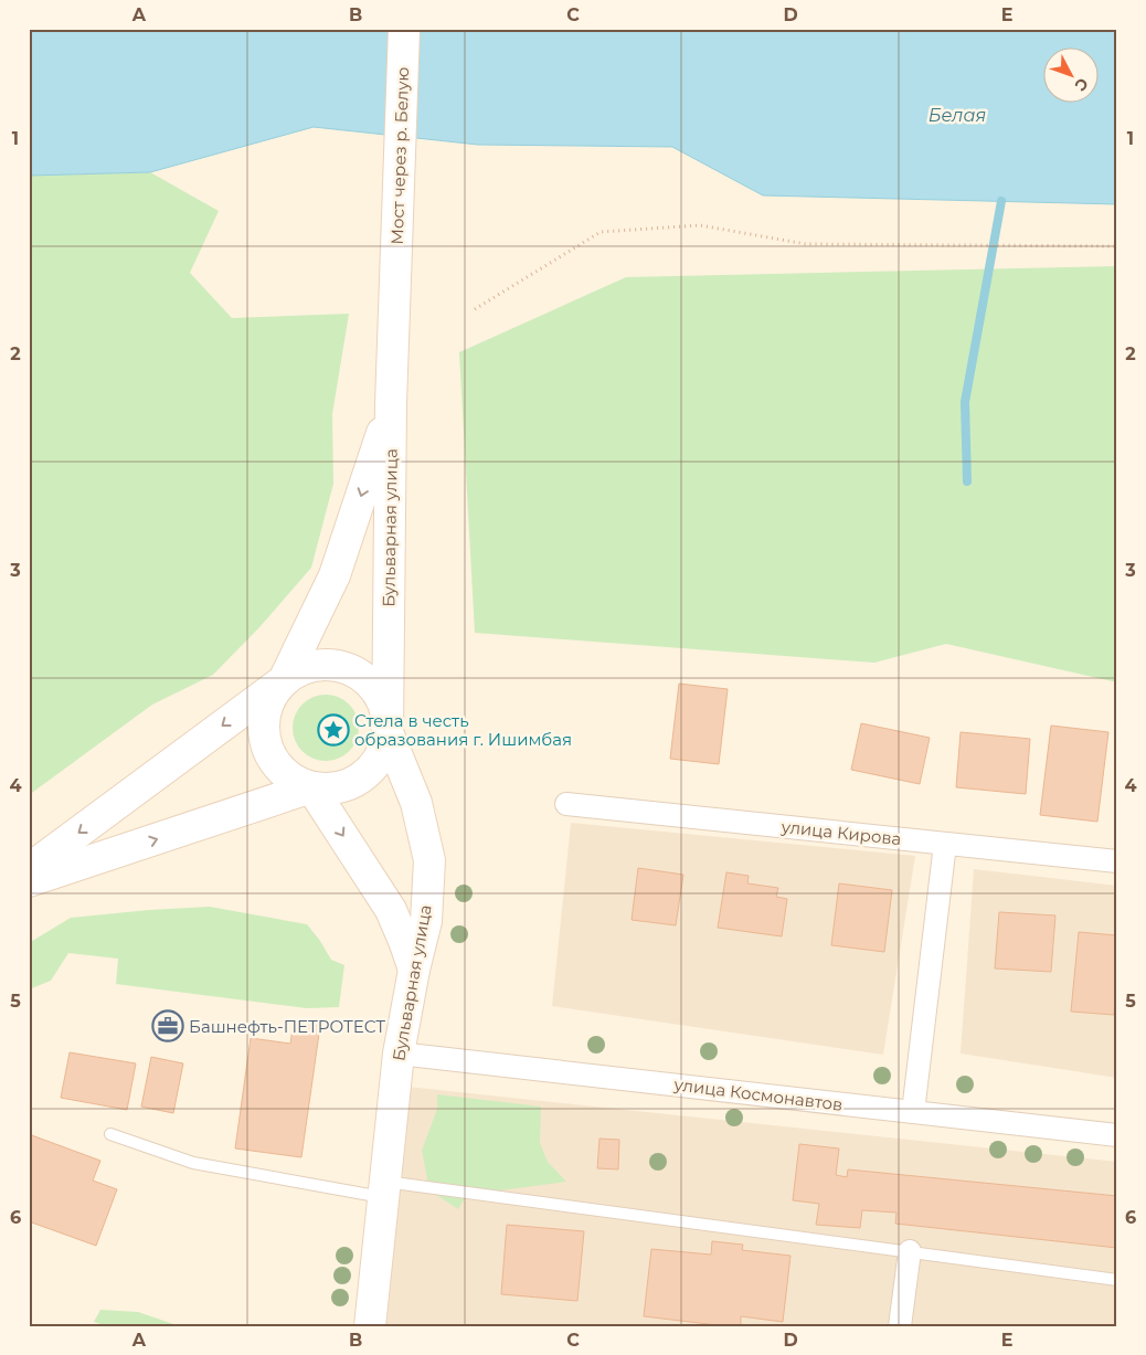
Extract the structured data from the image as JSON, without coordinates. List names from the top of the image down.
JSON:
{
  "streets": {
    "main road": ["Мост через р. Белую", "Бульварная улица"],
    "street": ["улица Кирова", "улица Космонавтов"]
  },
  "crossings": [
    ["Мост через р. Белую", "Бульварная улица"],
    ["Бульварная улица", "улица Космонавтов"]
  ],
  "water": ["Белая"],
  "places": {
    "place": ["Стела в честь образования г. Ишимбая"],
    "office": ["Башнефть-ПЕТРОТЕСТ"]
  },
  "north": "bottom right",
  "grid": {
    "columns": [
      "A",
      "B",
      "C",
      "D",
      "E"
    ],
    "rows": [
      "1",
      "2",
      "3",
      "4",
      "5",
      "6"
    ]
  }
}
